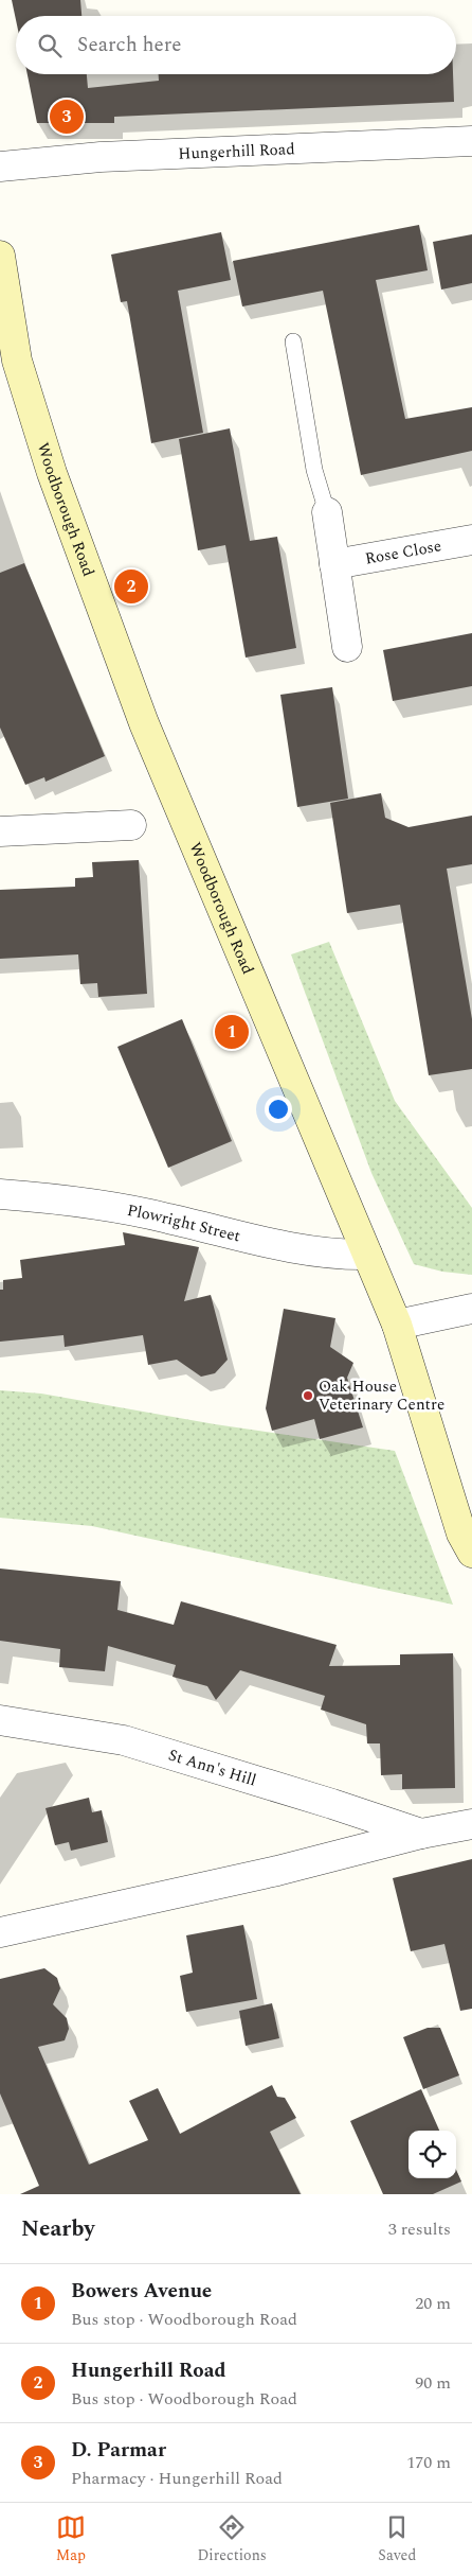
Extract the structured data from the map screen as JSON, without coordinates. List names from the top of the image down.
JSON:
{
  "streets": {
    "main road": ["Woodborough Road"],
    "street": [
      "Hungerhill Road",
      "Rose Close",
      "Plowright Street",
      "St Ann's Hill"
    ]
  },
  "crossings": [
    ["Woodborough Road", "Plowright Street"]
  ],
  "places": ["Oak House Veterinary Centre"],
  "page": {
    "search": "Search here",
    "pins": ["3", "2", "1"],
    "heading": ["Nearby", "3 results"],
    "list": [
      {
        "mark": "1",
        "name": "Bowers Avenue",
        "note": "Bus stop · Woodborough Road",
        "value": "20 m"
      },
      {
        "mark": "2",
        "name": "Hungerhill Road",
        "note": "Bus stop · Woodborough Road",
        "value": "90 m"
      },
      {
        "mark": "3",
        "name": "D. Parmar",
        "note": "Pharmacy · Hungerhill Road",
        "value": "170 m"
      }
    ],
    "nav": ["Map", "Directions", "Saved"]
  }
}
